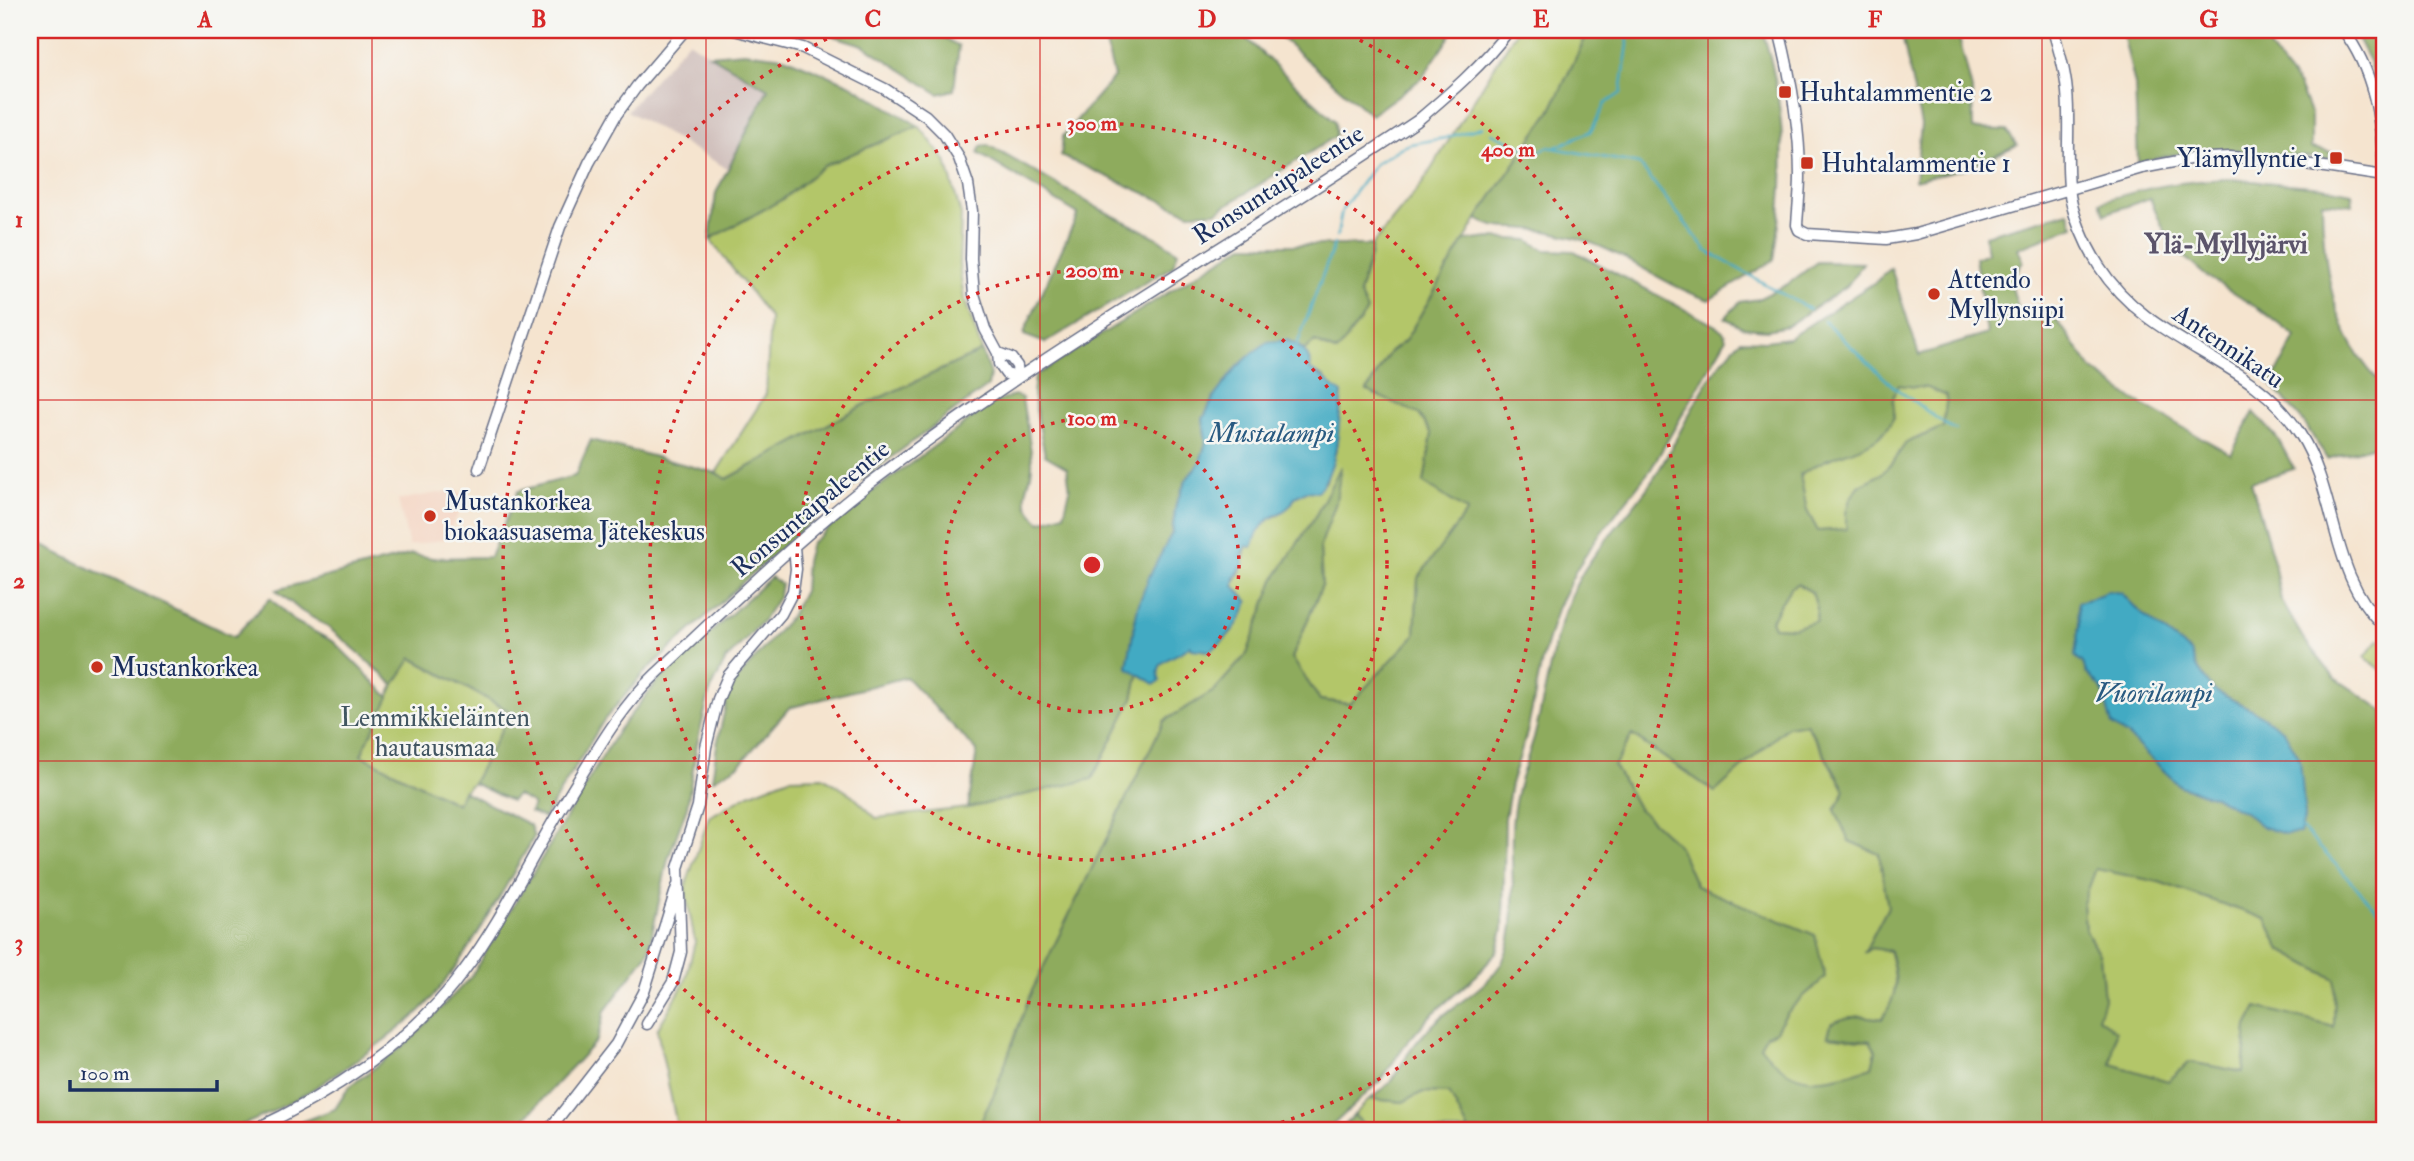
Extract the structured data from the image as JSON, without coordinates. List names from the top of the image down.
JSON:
{
  "streets": {
    "street": ["Ronsuntaipaleentie", "Antennikatu"]
  },
  "districts": ["Ylä-Myllyjärvi"],
  "water": ["Mustalampi", "Vuorilampi"],
  "parks": ["Lemmikkieläinten hautausmaa"],
  "places": {
    "transit": ["Huhtalammentie 2", "Ylämyllyntie 1", "Huhtalammentie 1"],
    "other": ["Attendo Myllynsiipi", "Mustankorkea biokaasuasema Jätekeskus", "Mustankorkea"]
  },
  "scale_bar": "100 m",
  "grid": {
    "columns": [
      "A",
      "B",
      "C",
      "D",
      "E",
      "F",
      "G"
    ],
    "rows": ["1", "2", "3"]
  },
  "rings": [
    "300 m",
    "400 m",
    "200 m",
    "100 m"
  ]
}
